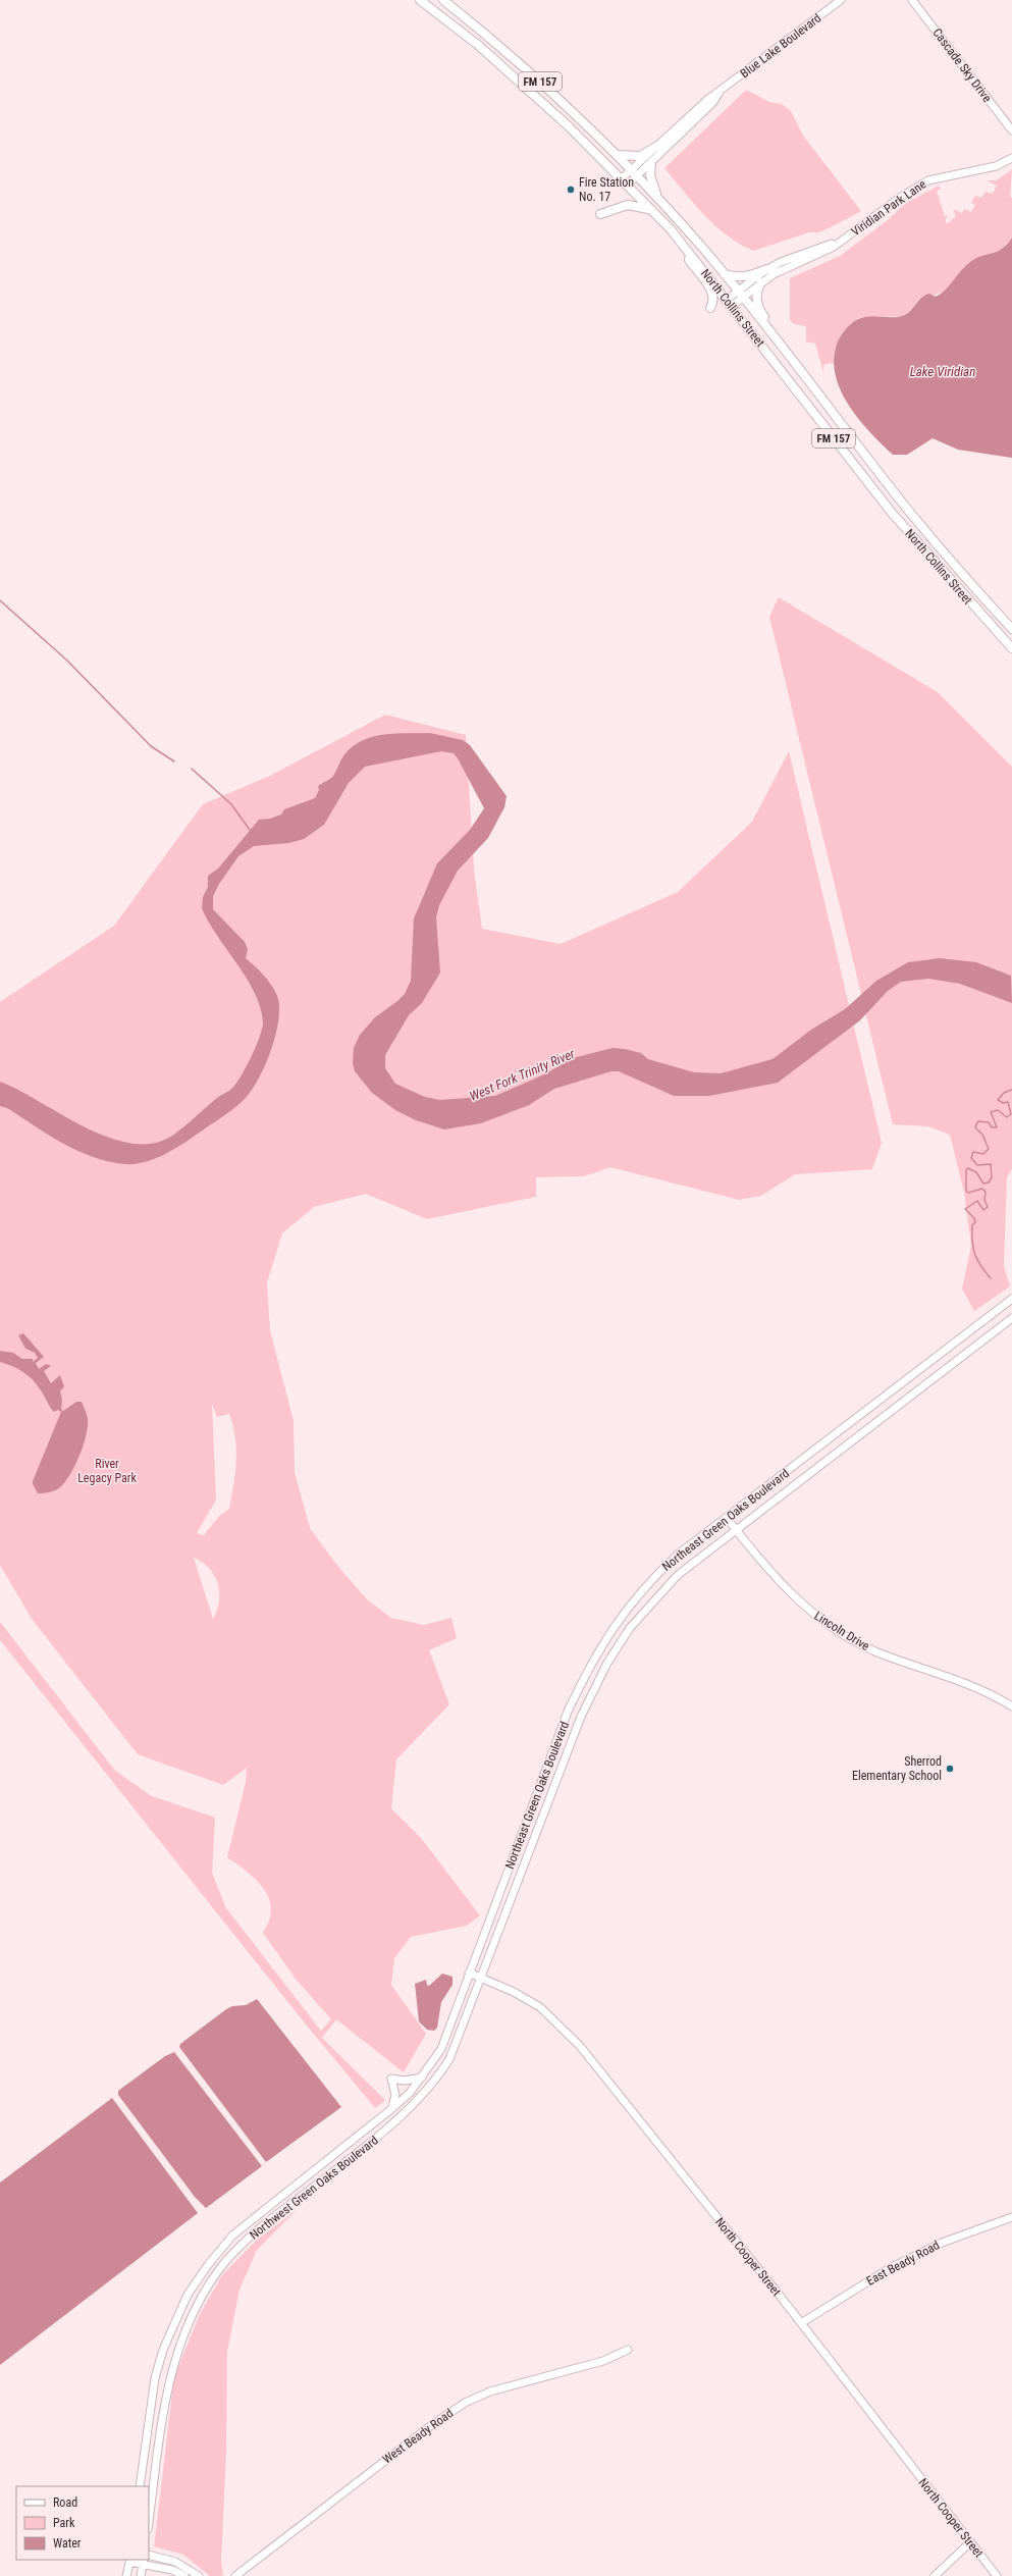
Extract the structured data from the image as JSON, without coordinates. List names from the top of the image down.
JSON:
{
  "streets": {
    "main road": [
      "Blue Lake Boulevard",
      "Cascade Sky Drive",
      "FM 157",
      "Viridian Park Lane",
      "North Collins Street",
      "Northeast Green Oaks Boulevard",
      "Lincoln Drive",
      "Northwest Green Oaks Boulevard",
      "North Cooper Street",
      "East Beady Road",
      "West Beady Road"
    ]
  },
  "crossings": [
    ["Blue Lake Boulevard", "North Collins Street"],
    ["Viridian Park Lane", "North Collins Street"],
    ["Northeast Green Oaks Boulevard", "Lincoln Drive"],
    ["Northeast Green Oaks Boulevard", "Northwest Green Oaks Boulevard"],
    ["Northeast Green Oaks Boulevard", "North Cooper Street"],
    ["Northwest Green Oaks Boulevard", "North Cooper Street"],
    ["North Cooper Street", "East Beady Road"]
  ],
  "water": ["Lake Viridian", "West Fork Trinity River"],
  "parks": ["River Legacy Park"],
  "places": ["Fire Station No. 17", "Sherrod Elementary School"],
  "legend": ["Road", "Park", "Water"]
}
